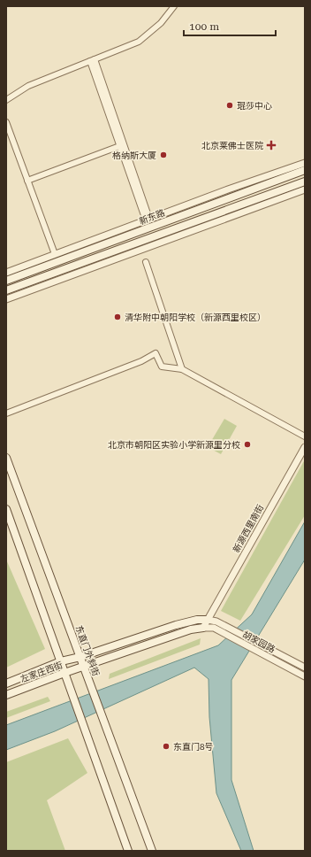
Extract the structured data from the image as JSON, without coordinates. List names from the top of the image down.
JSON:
{
  "streets": {
    "main road": ["新东路", "东直门外斜街", "左家庄西街"],
    "street": ["新源西里南街", "胡家园路"]
  },
  "crossings": [
    ["新源西里南街", "胡家园路"],
    ["东直门外斜街", "左家庄西街"]
  ],
  "places": {
    "other": [
      "琨莎中心",
      "格纳斯大厦",
      "清华附中朝阳学校（新源西里校区）",
      "北京市朝阳区实验小学新源里分校",
      "东直门8号"
    ],
    "health": ["北京莱佛士医院"]
  },
  "scale_bar": "100 m"
}
